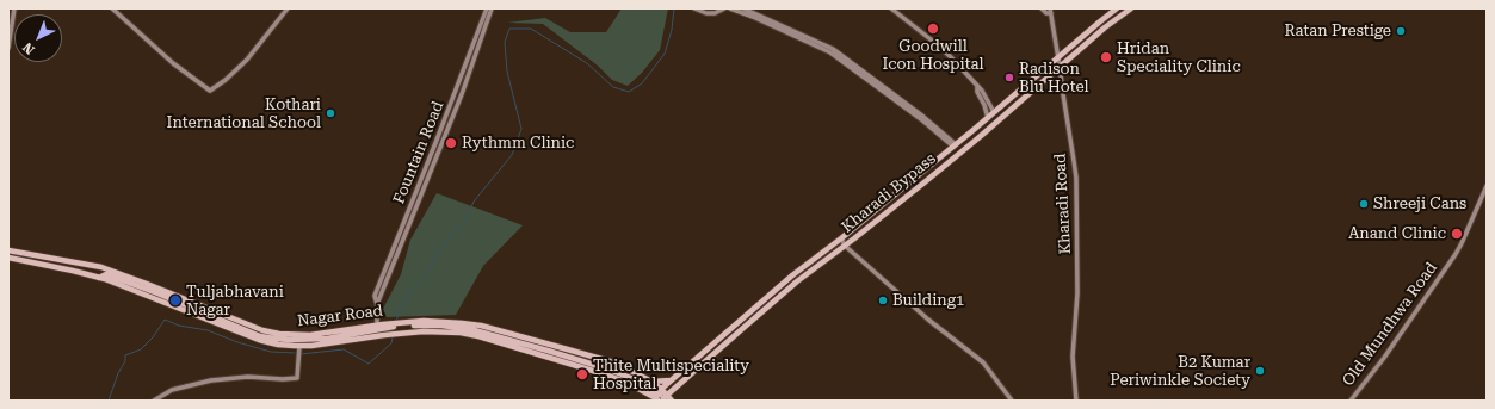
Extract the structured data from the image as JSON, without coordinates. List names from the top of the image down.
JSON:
{
  "streets": {
    "highway": ["Kharadi Bypass", "Nagar Road"],
    "street": ["Fountain Road", "Kharadi Road", "Old Mundhwa Road"]
  },
  "crossings": [
    ["Fountain Road", "Nagar Road"],
    ["Kharadi Bypass", "Kharadi Road"],
    ["Kharadi Bypass", "Nagar Road"]
  ],
  "places": [
    "Goodwill Icon Hospital",
    "Ratan Prestige",
    "Hridan Speciality Clinic",
    "Radison Blu Hotel",
    "Kothari International School",
    "Rythmm Clinic",
    "Shreeji Cans",
    "Anand Clinic",
    "Tuljabhavani Nagar",
    "Building1",
    "B2 Kumar Periwinkle Society",
    "Thite Multispeciality Hospital"
  ],
  "north": "bottom left"
}
